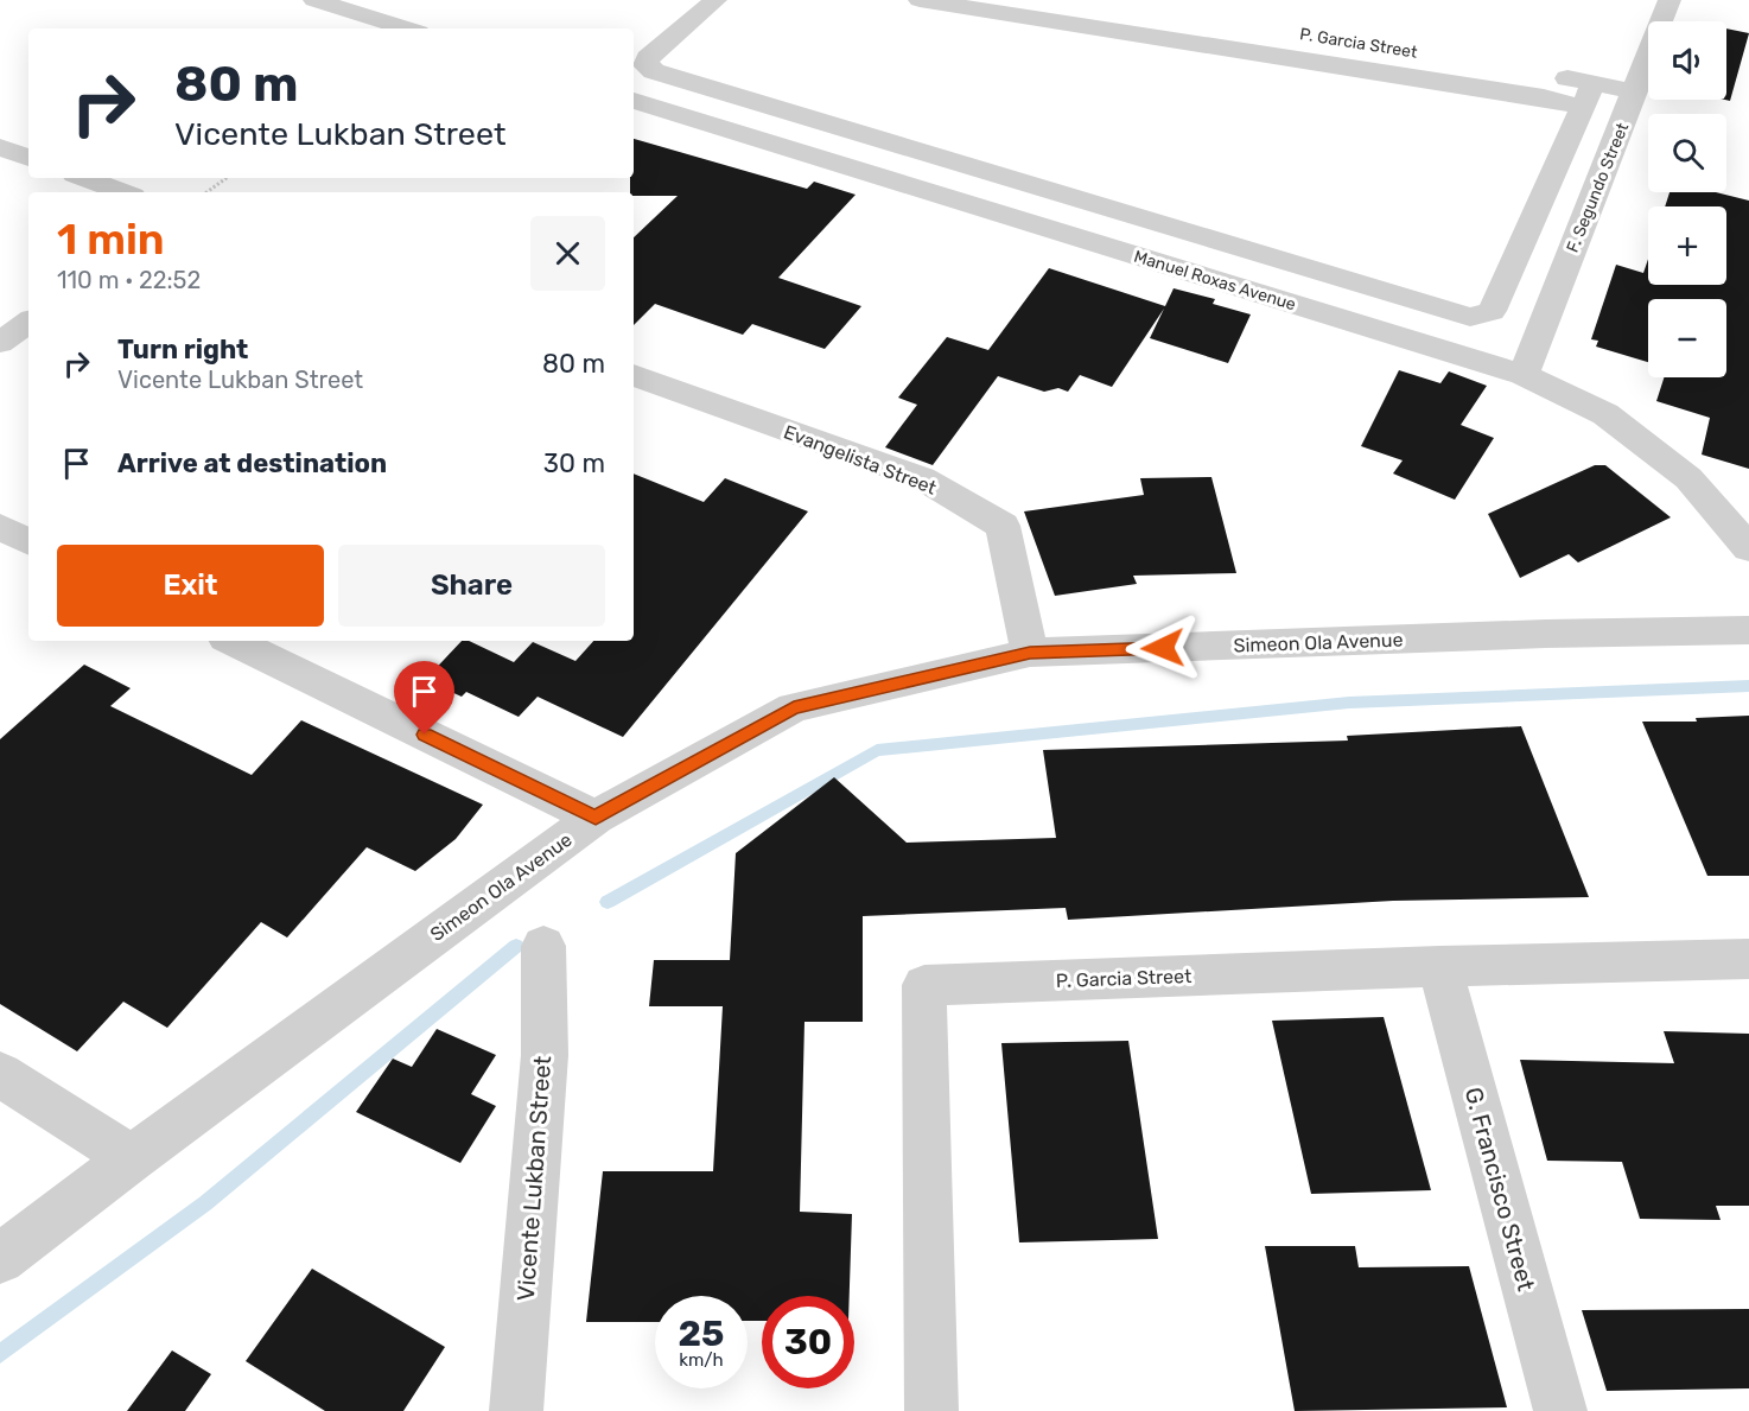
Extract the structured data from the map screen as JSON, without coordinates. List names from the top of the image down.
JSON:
{
  "streets": {
    "street": [
      "P. Garcia Street",
      "F. Segundo Street",
      "Manuel Roxas Avenue",
      "Evangelista Street",
      "Simeon Ola Avenue",
      "Vicente Lukban Street",
      "G. Francisco Street"
    ]
  },
  "crossings": [
    ["P. Garcia Street", "G. Francisco Street"],
    ["F. Segundo Street", "Manuel Roxas Avenue"],
    ["Evangelista Street", "Simeon Ola Avenue"]
  ],
  "page": {
    "map_buttons": ["+", "−"],
    "turn": ["80 m", "Vicente Lukban Street"],
    "heading": ["1 min", "110 m · 22:52"],
    "list": [
      {
        "name": "Turn right",
        "note": "Vicente Lukban Street",
        "value": "80 m"
      },
      {
        "name": "Arrive at destination",
        "value": "30 m"
      }
    ],
    "buttons": ["Exit", "Share"],
    "speed": "25 km/h",
    "limit": "30"
  }
}
